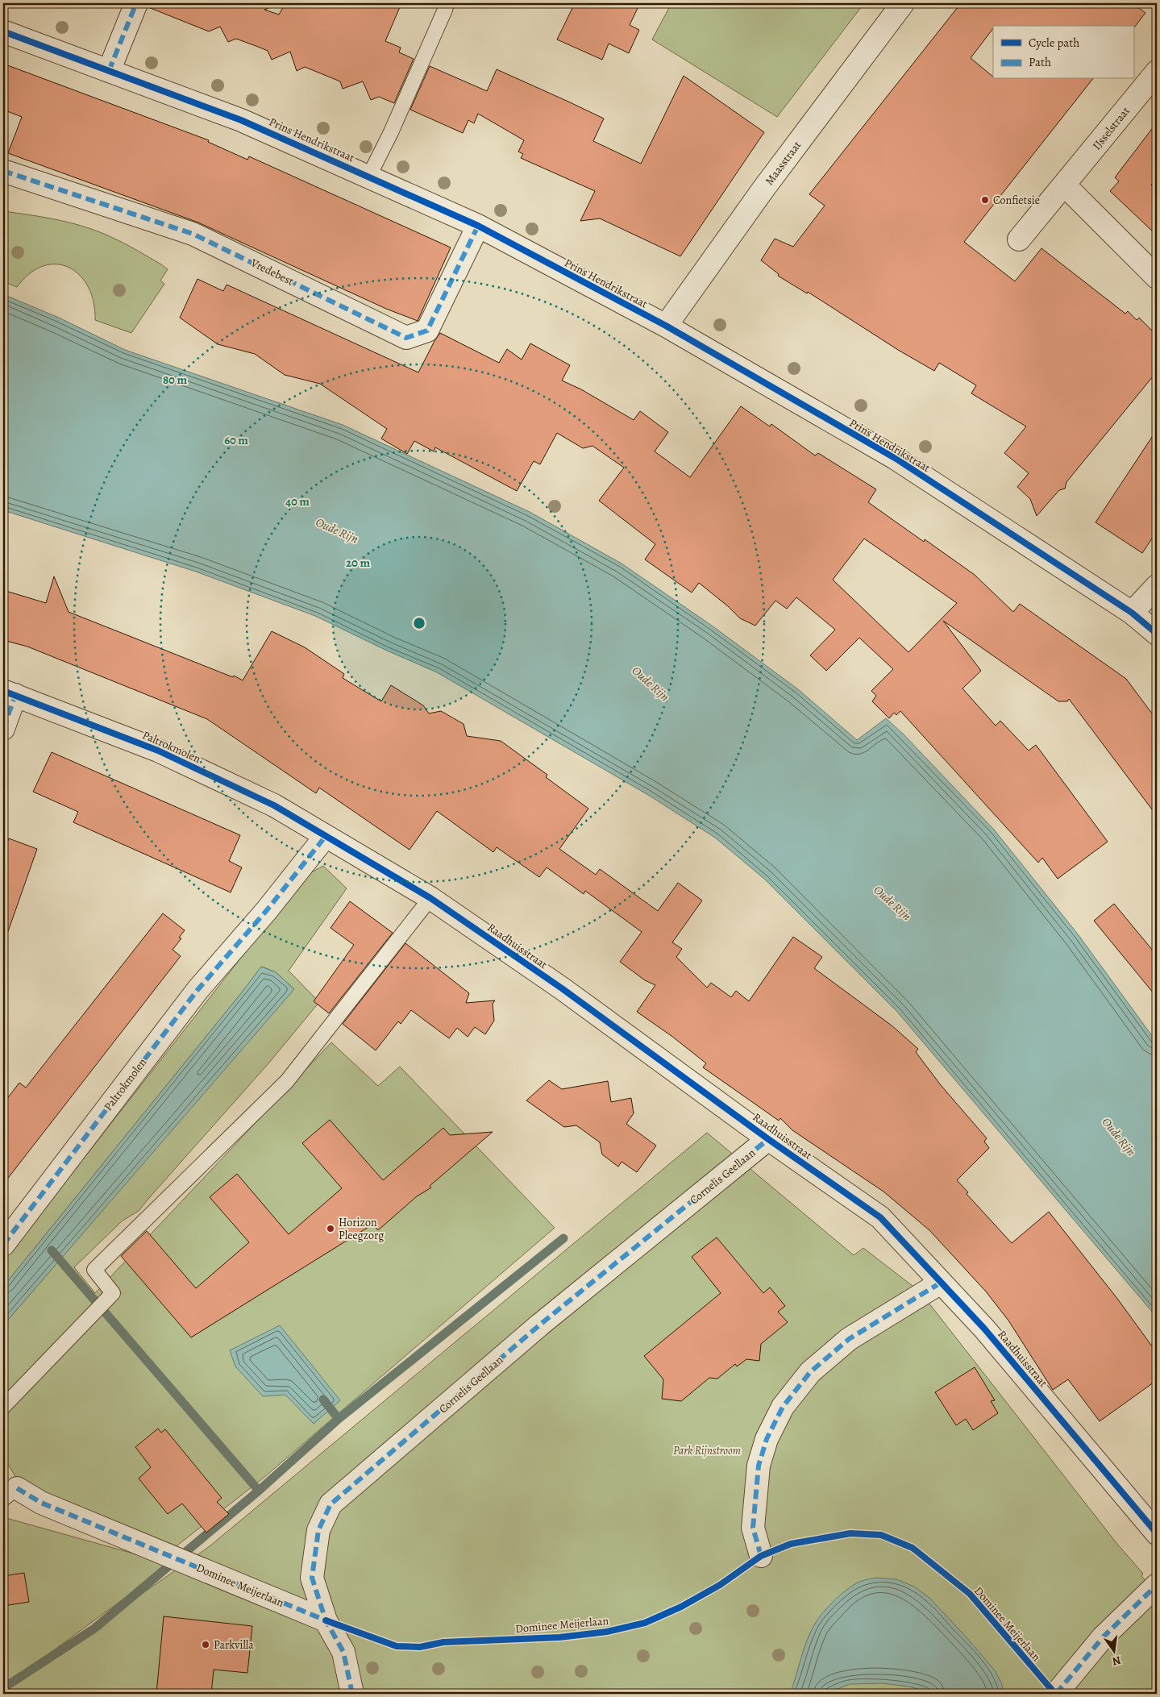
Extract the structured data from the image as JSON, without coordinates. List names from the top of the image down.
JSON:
{
  "streets": {
    "street": [
      "IJsselstraat",
      "Prins Hendrikstraat",
      "Maasstraat",
      "Vredebest",
      "Paltrokmolen",
      "Raadhuisstraat",
      "Cornelis Geellaan",
      "Dominee Meijerlaan"
    ]
  },
  "crossings": [
    ["Prins Hendrikstraat", "Maasstraat"],
    ["Prins Hendrikstraat", "Vredebest"],
    ["Paltrokmolen", "Raadhuisstraat"],
    ["Raadhuisstraat", "Cornelis Geellaan"],
    ["Cornelis Geellaan", "Dominee Meijerlaan"]
  ],
  "water": ["Oude Rijn"],
  "parks": ["Park Rijnstroom"],
  "places": ["Confietsie", "Horizon Pleegzorg", "Parkvilla"],
  "legend": ["Cycle path", "Path"],
  "north": "bottom",
  "rings": [
    "80 m",
    "60 m",
    "40 m",
    "20 m"
  ]
}
